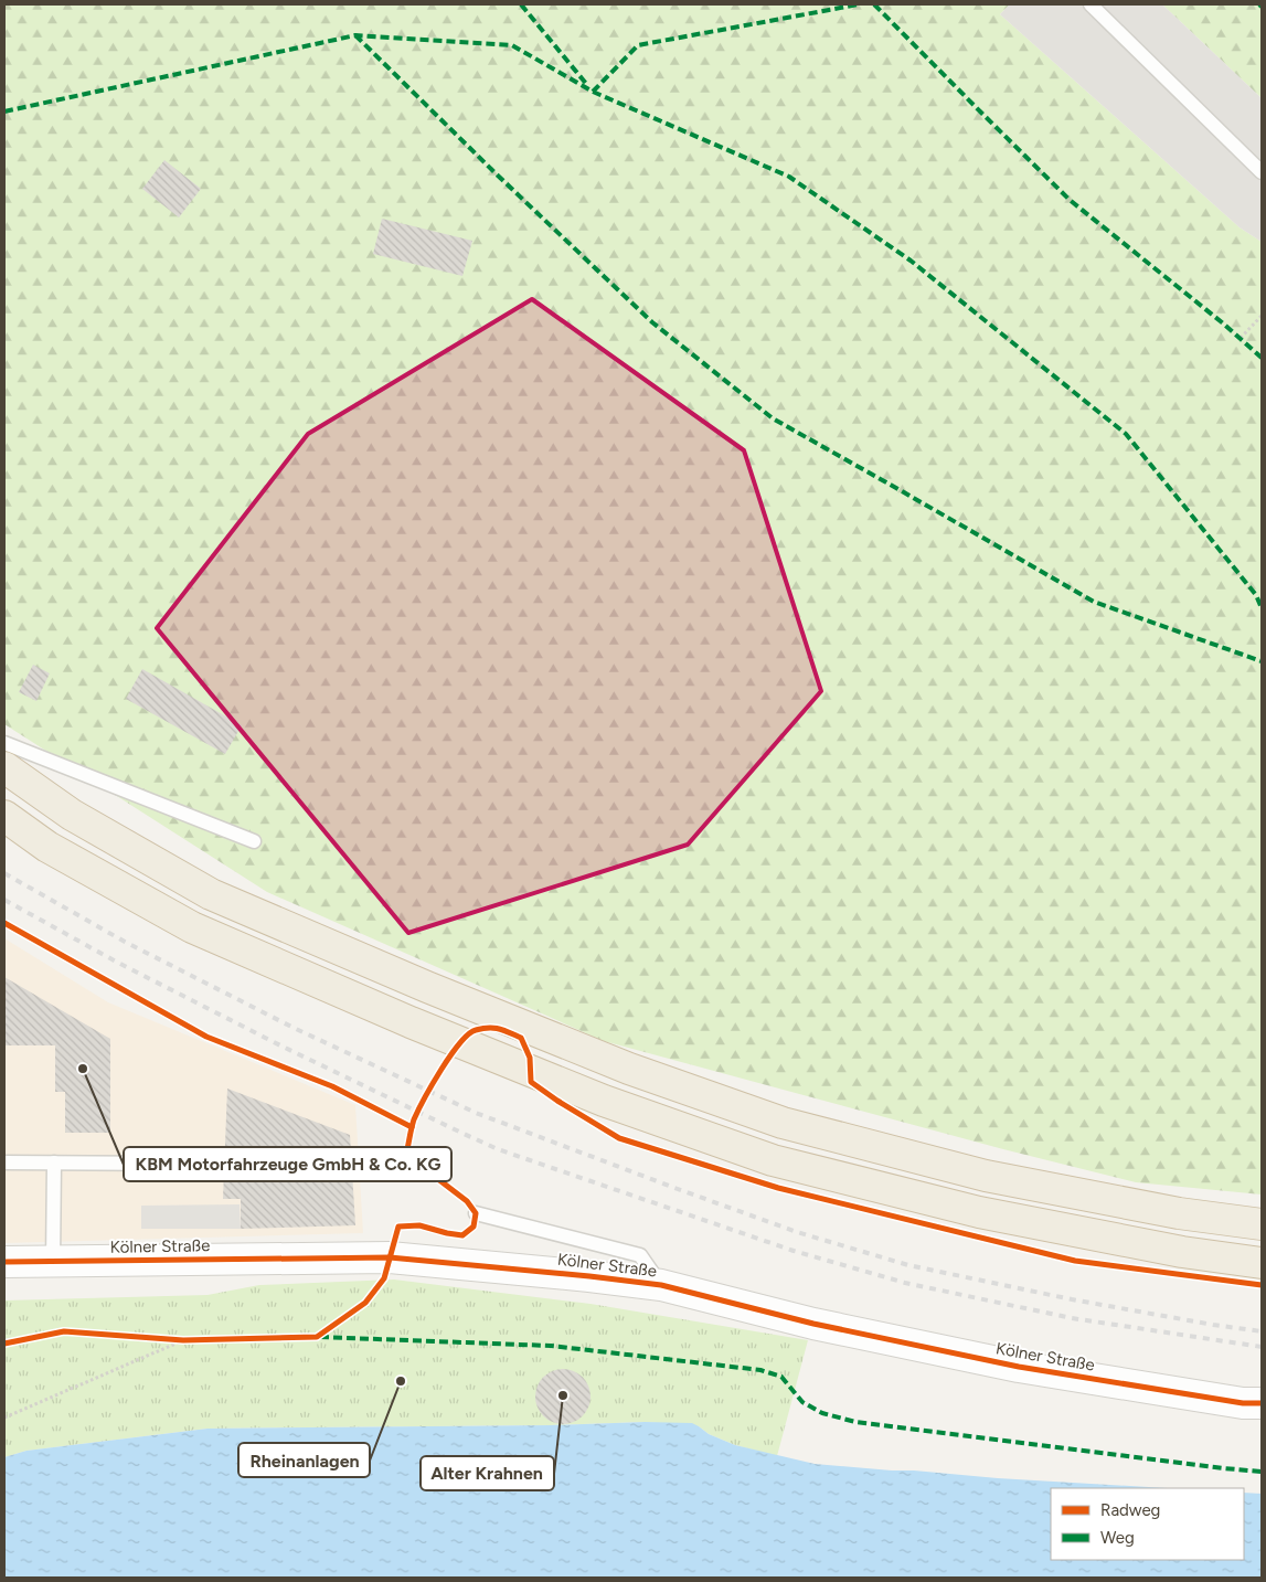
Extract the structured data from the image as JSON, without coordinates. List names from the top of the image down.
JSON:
{
  "streets": {
    "street": ["Kölner Straße"]
  },
  "places": ["KBM Motorfahrzeuge GmbH & Co. KG", "Rheinanlagen", "Alter Krahnen"],
  "legend": ["Radweg", "Weg"]
}
